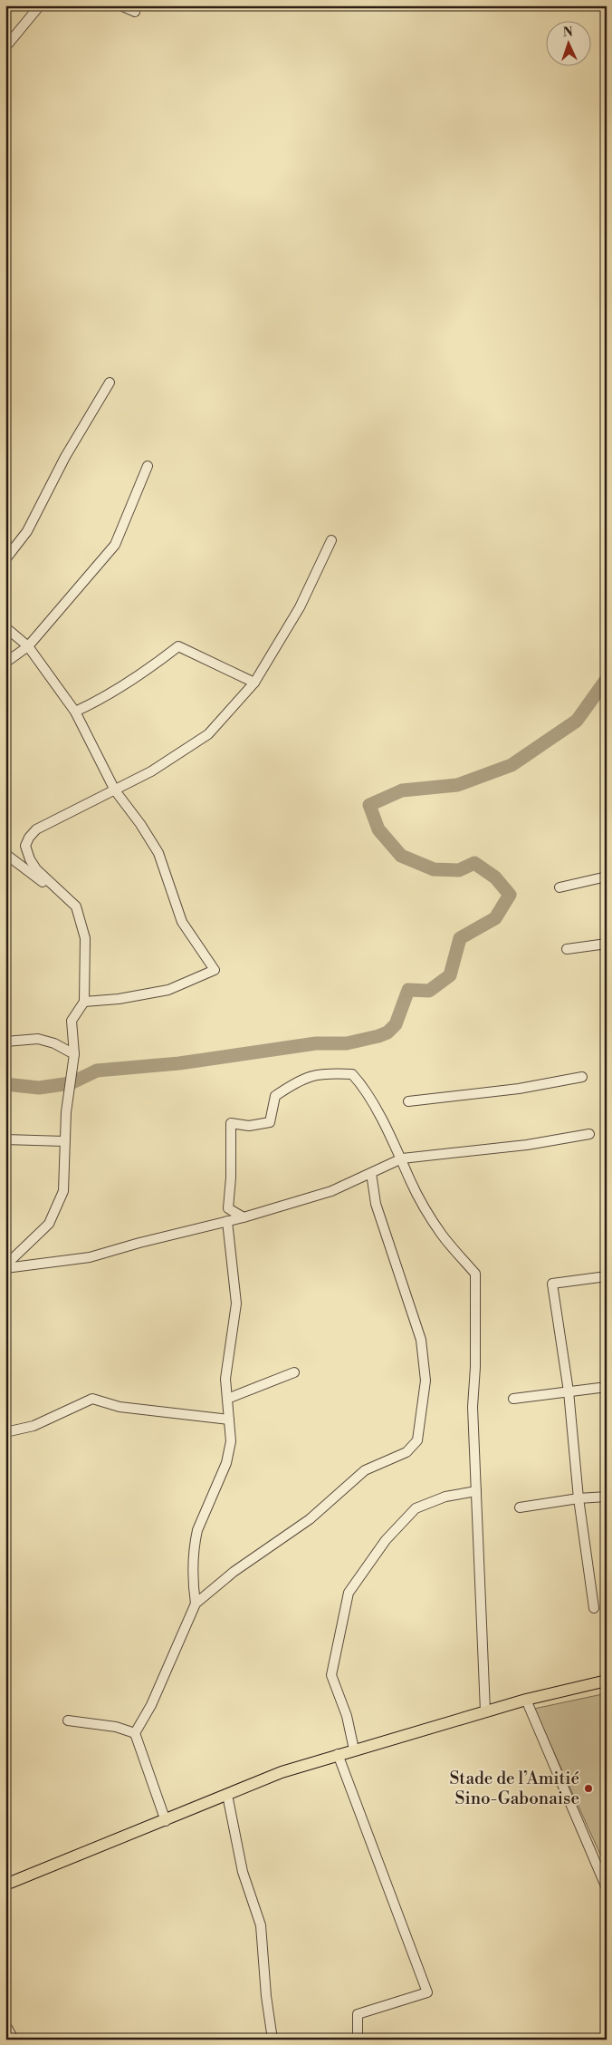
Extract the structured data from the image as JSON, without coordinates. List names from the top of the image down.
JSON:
{
  "places": ["Stade de l’Amitié Sino-Gabonaise"],
  "north": "top"
}
